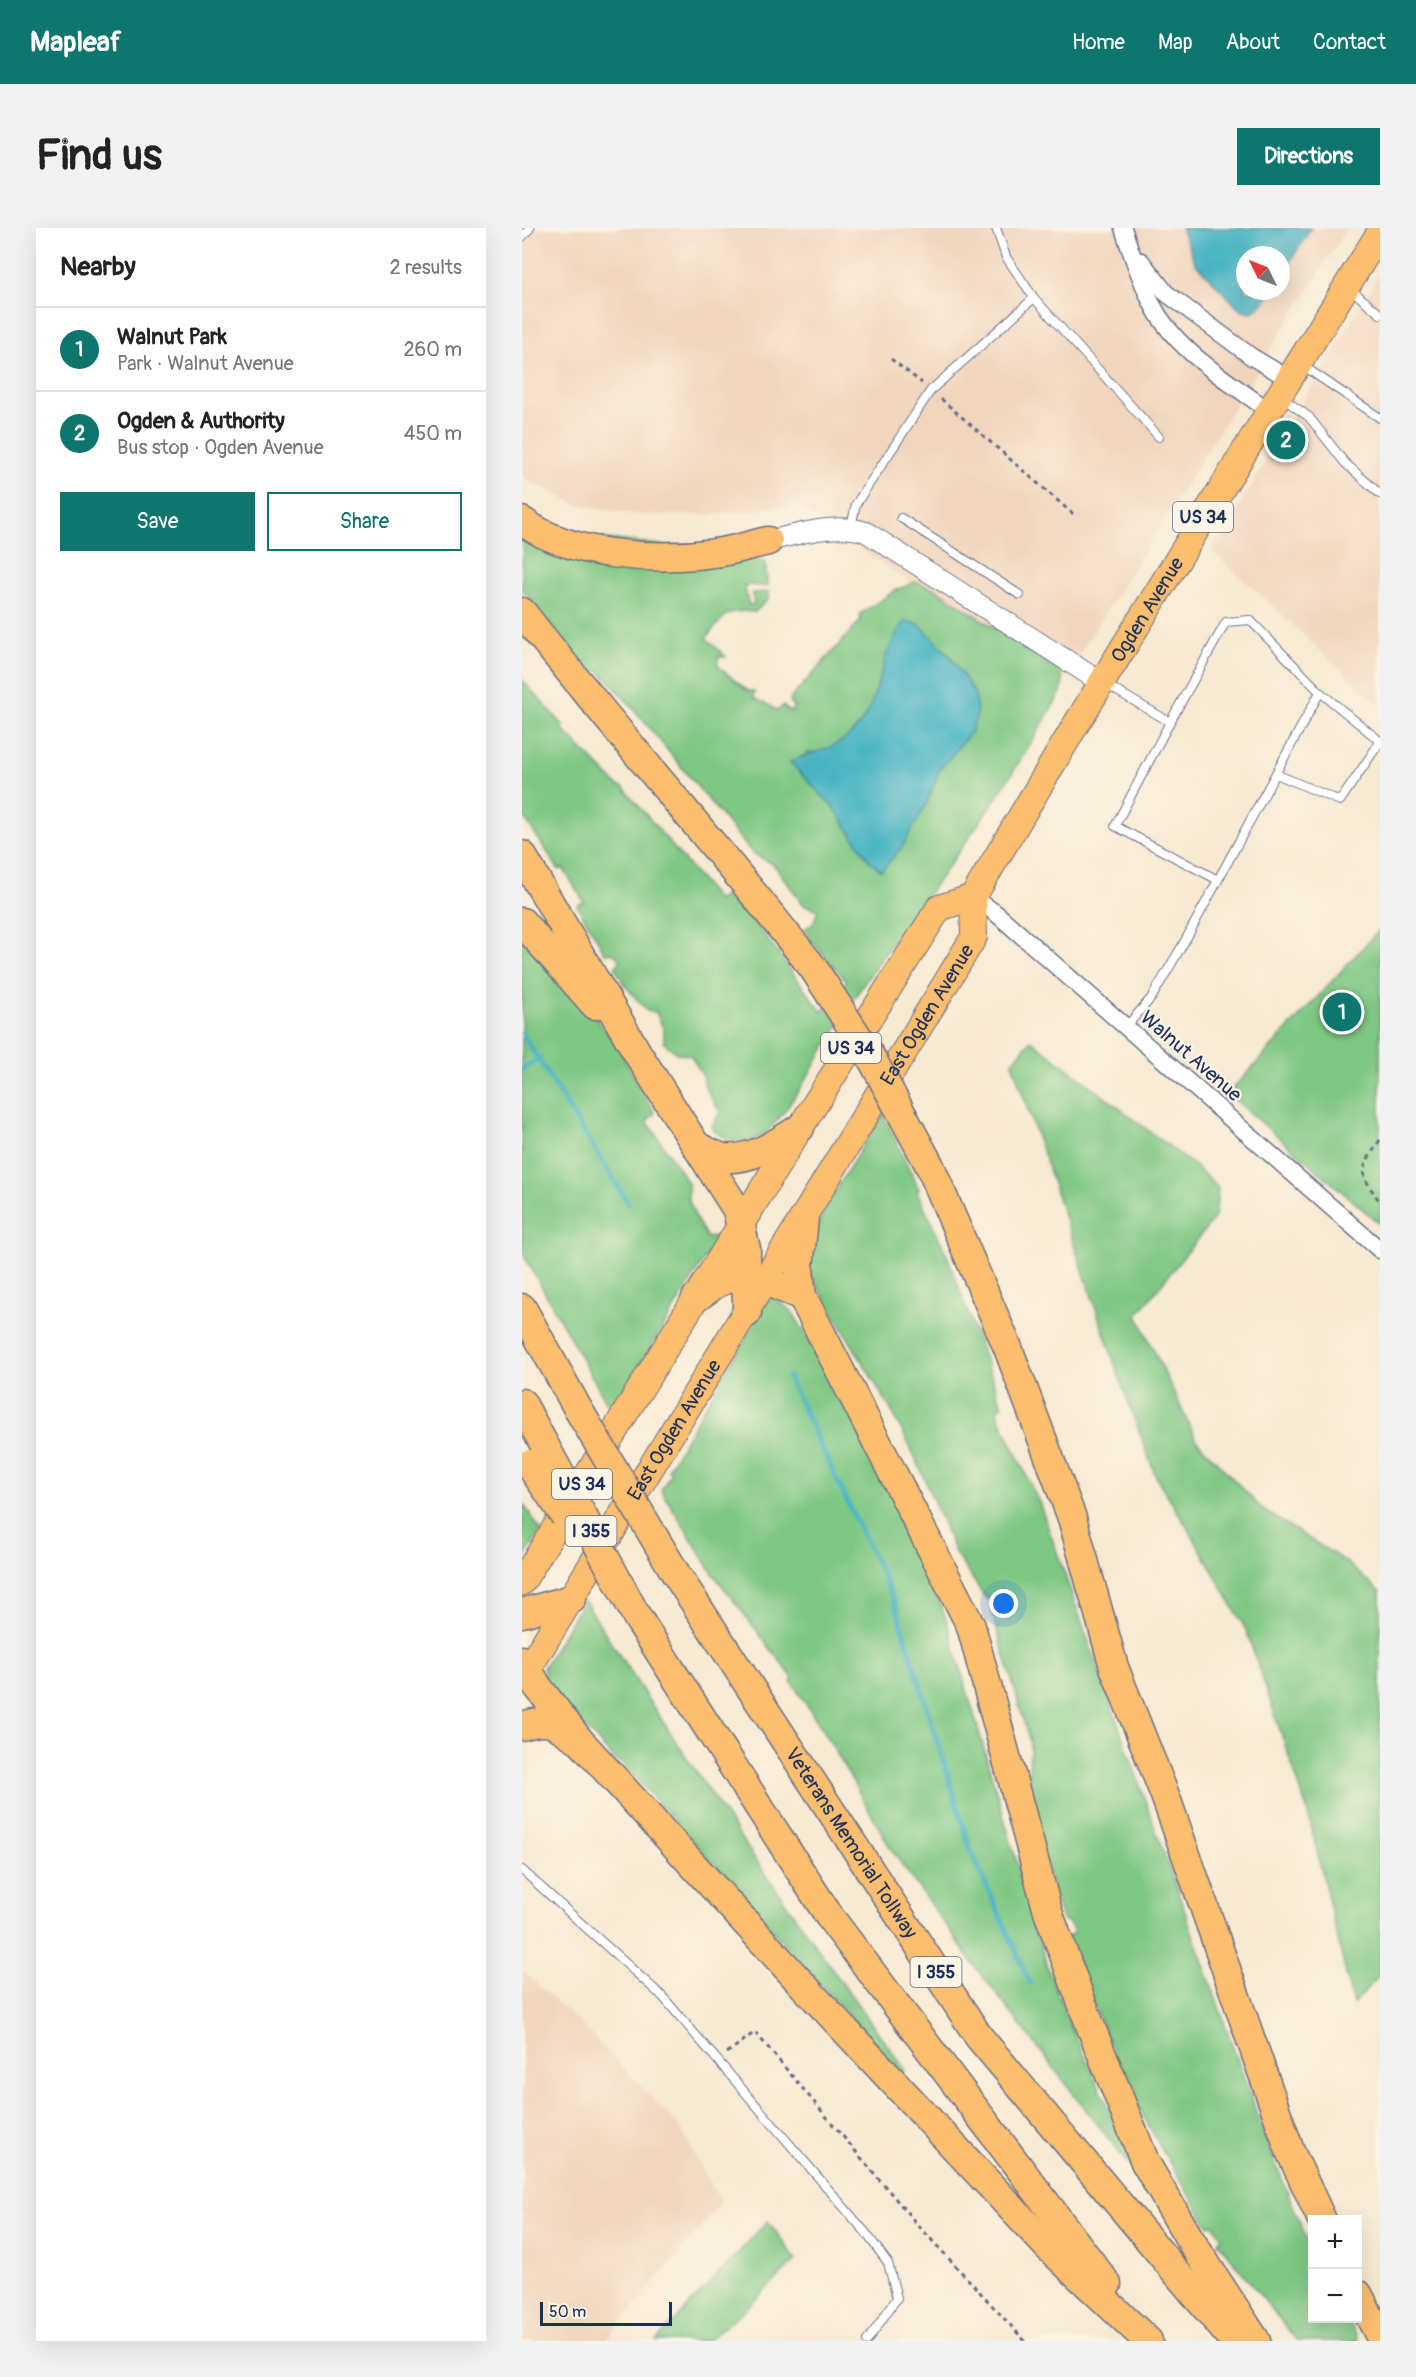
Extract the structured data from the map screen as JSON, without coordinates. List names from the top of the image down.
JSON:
{
  "streets": {
    "highway": ["I 355", "Veterans Memorial Tollway"],
    "main road": ["US 34", "Ogden Avenue", "East Ogden Avenue"],
    "street": ["Walnut Avenue"]
  },
  "crossings": [
    ["US 34", "Ogden Avenue"],
    ["US 34", "East Ogden Avenue"],
    ["US 34", "Walnut Avenue"],
    ["Ogden Avenue", "East Ogden Avenue"],
    ["Ogden Avenue", "Walnut Avenue"],
    ["East Ogden Avenue", "Walnut Avenue"]
  ],
  "scale_bar": "50 m",
  "north": "top left",
  "page": {
    "header": "Mapleaf",
    "nav": [
      "Home",
      "Map",
      "About",
      "Contact"
    ],
    "buttons": [
      "Directions",
      ["Save", "Share"]
    ],
    "title": "Find us",
    "heading": ["Nearby", "2 results"],
    "list": [
      {
        "mark": "1",
        "name": "Walnut Park",
        "note": "Park · Walnut Avenue",
        "value": "260 m"
      },
      {
        "mark": "2",
        "name": "Ogden & Authority",
        "note": "Bus stop · Ogden Avenue",
        "value": "450 m"
      }
    ],
    "pins": ["2", "1"],
    "map_buttons": ["+", "−"],
    "scale": "50 m"
  }
}
